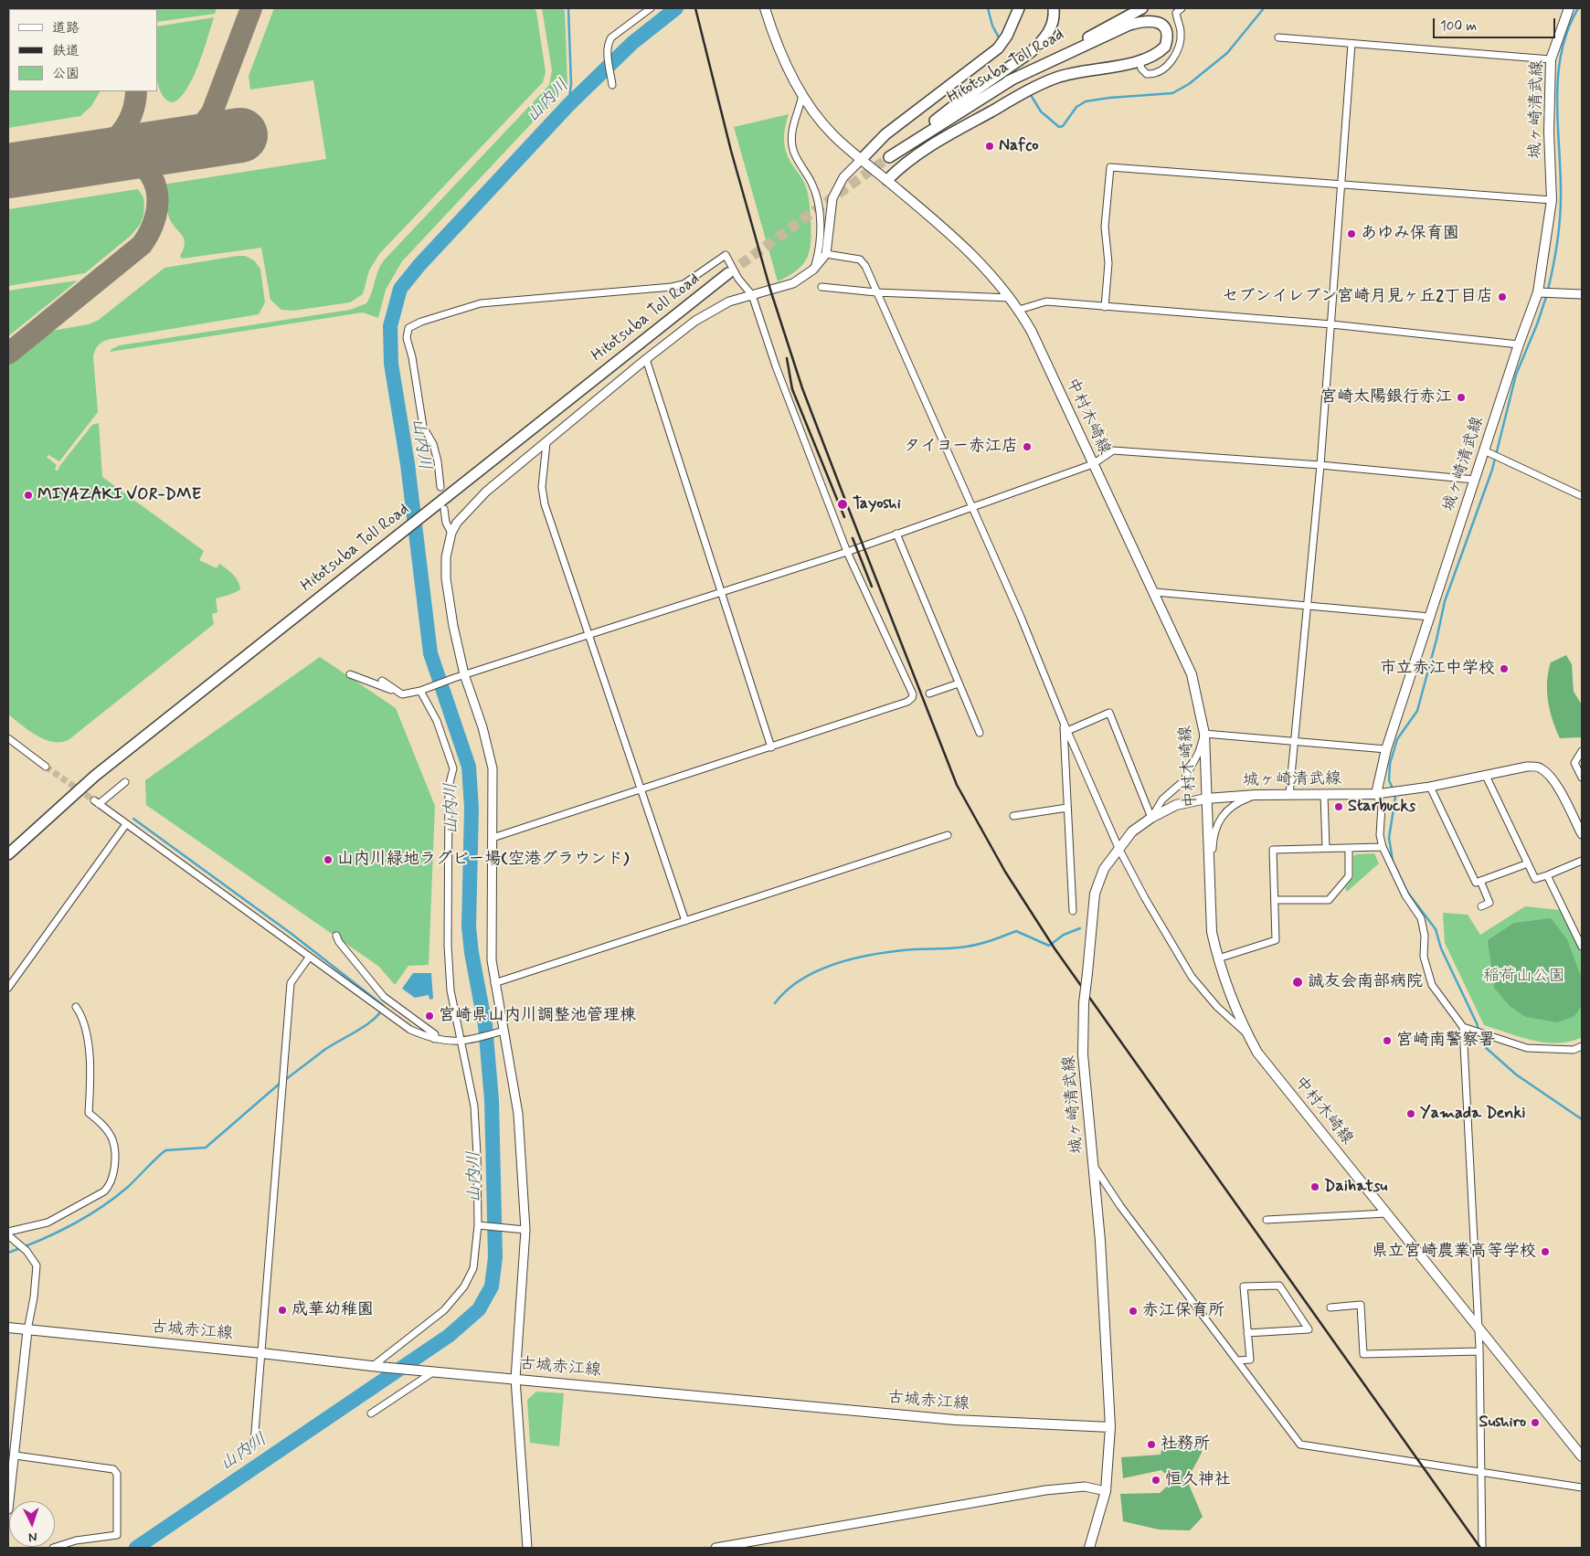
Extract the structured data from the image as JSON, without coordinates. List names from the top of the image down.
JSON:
{
  "streets": {
    "main road": [
      "Hitotsuba Toll Road",
      "城ヶ崎清武線",
      "中村木崎線",
      "古城赤江線"
    ]
  },
  "crossings": [
    ["城ヶ崎清武線", "中村木崎線"],
    ["城ヶ崎清武線", "古城赤江線"]
  ],
  "water": ["山内川"],
  "parks": ["稲荷山公園"],
  "places": [
    "Nafco",
    "あゆみ保育園",
    "セブンイレブン宮崎月見ヶ丘2丁目店",
    "宮崎太陽銀行赤江",
    "タイヨー赤江店",
    "MIYAZAKI VOR-DME",
    "Tayoshi",
    "市立赤江中学校",
    "Starbucks",
    "山内川緑地ラグビー場(空港グラウンド)",
    "誠友会南部病院",
    "宮崎県山内川調整池管理棟",
    "宮崎南警察署",
    "Yamada Denki",
    "Daihatsu",
    "県立宮崎農業高等学校",
    "成華幼稚園",
    "赤江保育所",
    "Sushiro",
    "社務所",
    "恒久神社"
  ],
  "legend": ["道路", "鉄道", "公園"],
  "scale_bar": "100 m",
  "north": "bottom"
}
